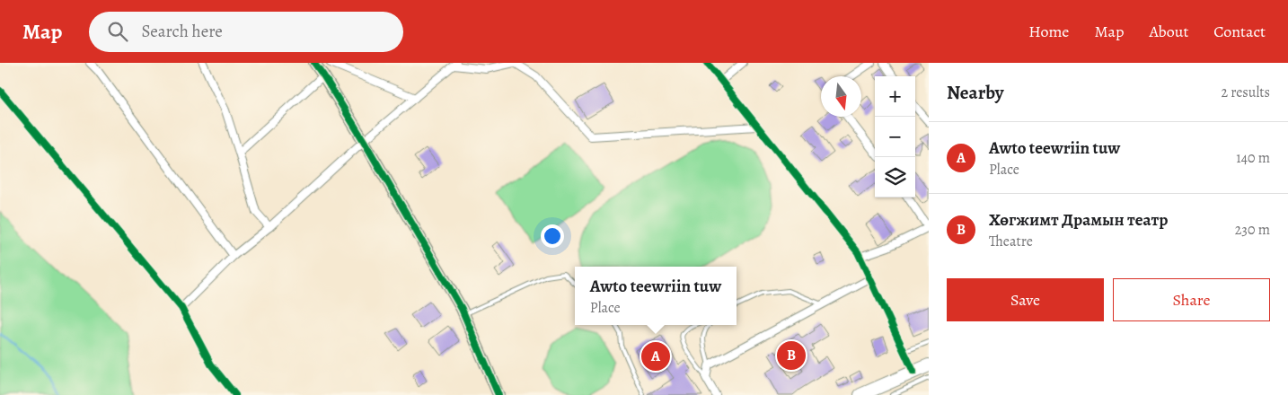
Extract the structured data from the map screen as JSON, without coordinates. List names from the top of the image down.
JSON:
{
  "north": "bottom",
  "page": {
    "header": "Map",
    "search": "Search here",
    "nav": [
      "Home",
      "Map",
      "About",
      "Contact"
    ],
    "heading": ["Nearby", "2 results"],
    "map_buttons": ["+", "−"],
    "list": [
      {
        "mark": "A",
        "name": "Awto teewriin tuw",
        "note": "Place",
        "value": "140 m"
      },
      {
        "mark": "B",
        "name": "Хөгжимт Драмын театр",
        "note": "Theatre",
        "value": "230 m"
      }
    ],
    "buttons": ["Save", "Share"],
    "popup": ["Awto teewriin tuw", "Place"],
    "pins": ["B", "A"]
  }
}
